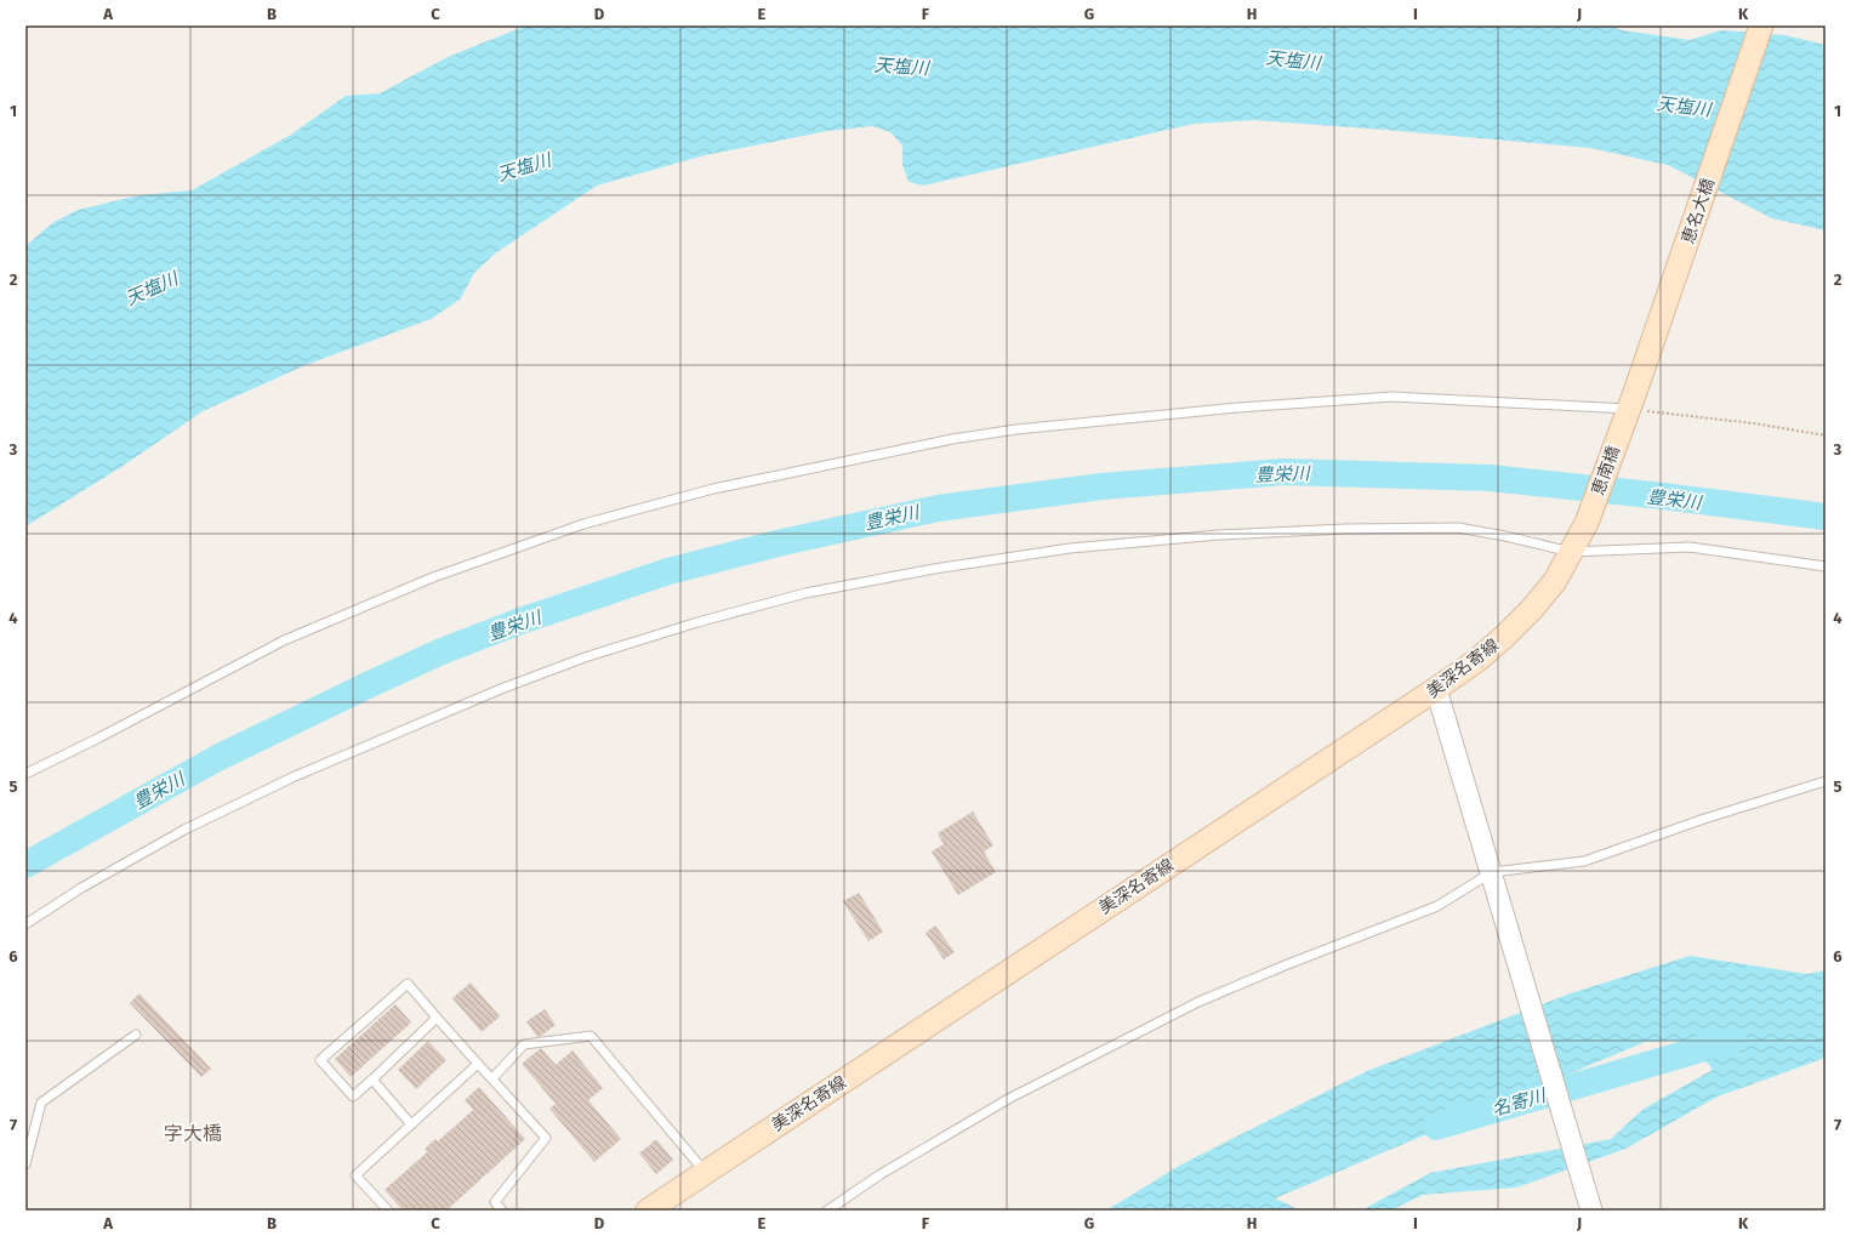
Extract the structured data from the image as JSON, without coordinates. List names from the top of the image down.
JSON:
{
  "streets": {
    "main road": ["恵名大橋", "恵南橋", "美深名寄線"]
  },
  "crossings": [
    ["恵名大橋", "恵南橋"],
    ["恵南橋", "美深名寄線"]
  ],
  "districts": ["字大橋"],
  "water": ["天塩川", "豊栄川", "名寄川"],
  "grid": {
    "columns": [
      "A",
      "B",
      "C",
      "D",
      "E",
      "F",
      "G",
      "H",
      "I",
      "J",
      "K"
    ],
    "rows": [
      "1",
      "2",
      "3",
      "4",
      "5",
      "6",
      "7"
    ]
  }
}
